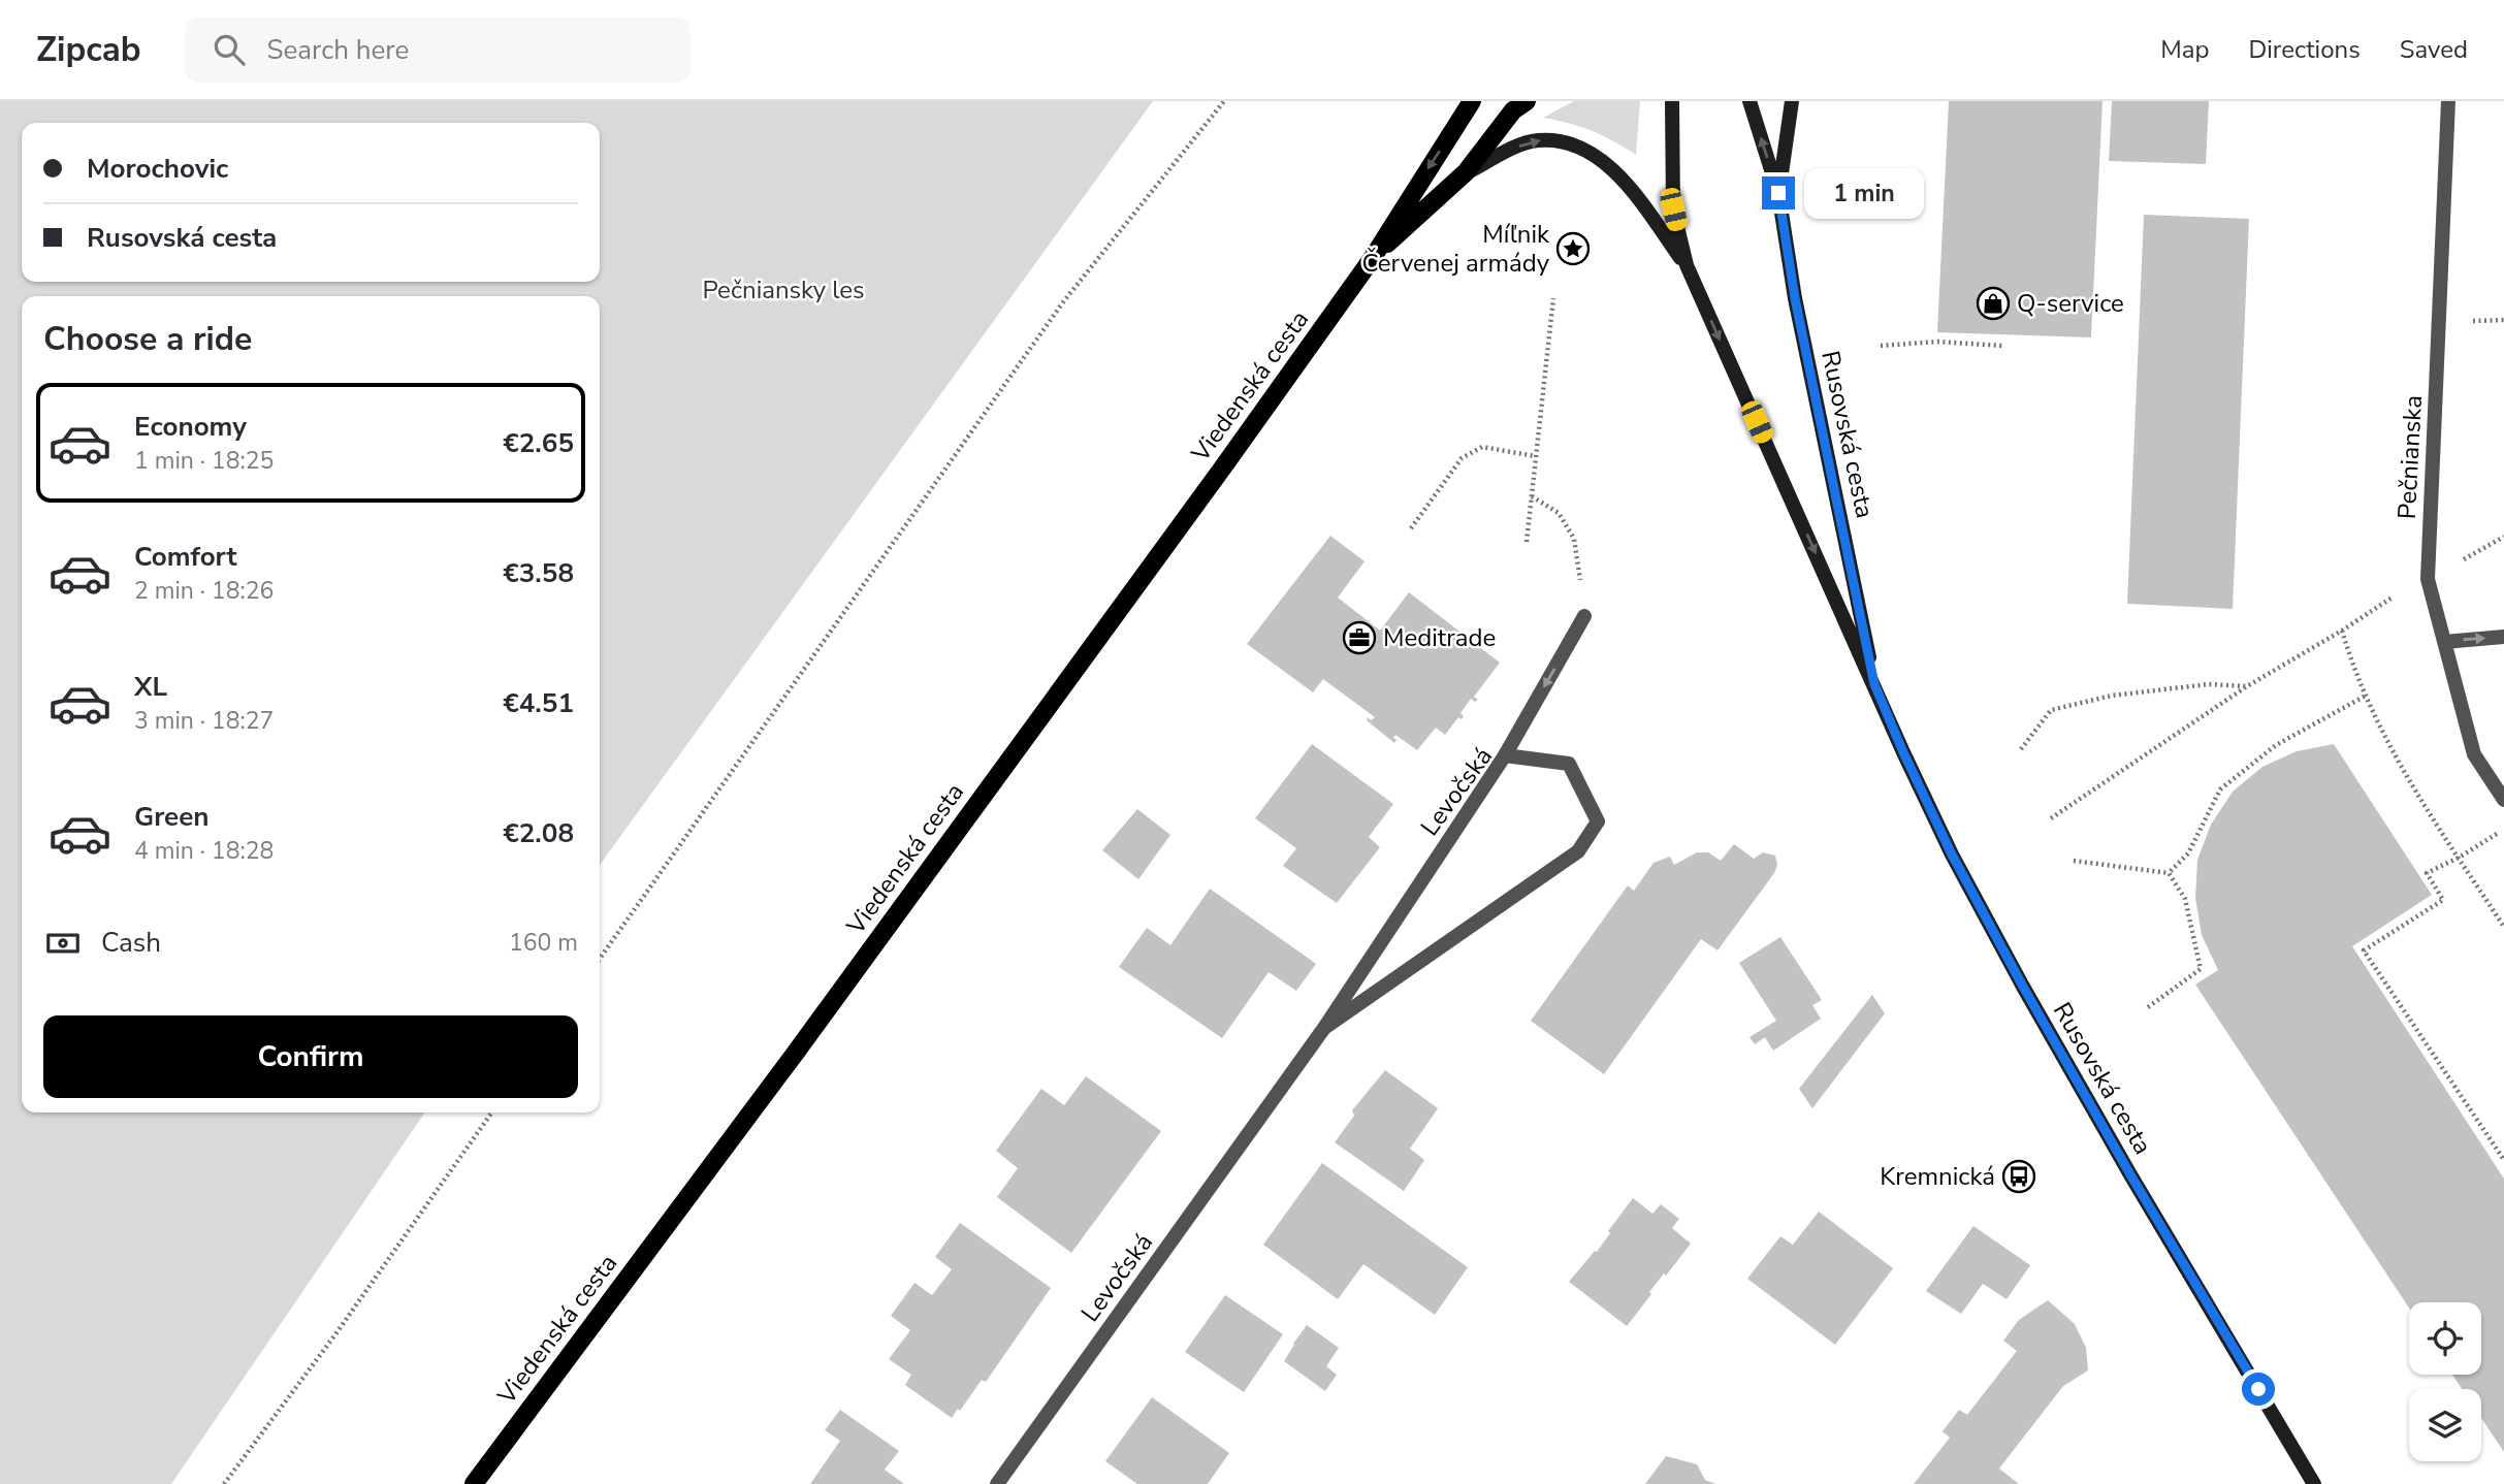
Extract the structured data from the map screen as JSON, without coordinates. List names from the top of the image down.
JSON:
{
  "streets": {
    "main road": ["Viedenská cesta"],
    "street": ["Rusovská cesta", "Pečnianska", "Levočská"]
  },
  "crossings": [
    ["Viedenská cesta", "Rusovská cesta"]
  ],
  "parks": ["Pečniansky les"],
  "places": {
    "place": ["Míľnik Červenej armády"],
    "shop": ["Q-service"],
    "office": ["Meditrade"],
    "bus stop": ["Kremnická"]
  },
  "page": {
    "header": "Zipcab",
    "search": "Search here",
    "nav": ["Map", "Directions", "Saved"],
    "banner": ["Morochovic", "Rusovská cesta"],
    "bubble": "1 min",
    "heading": "Choose a ride",
    "list": [
      {
        "name": "Economy",
        "note": "1 min · 18:25",
        "value": "€2.65"
      },
      {
        "name": "Comfort",
        "note": "2 min · 18:26",
        "value": "€3.58"
      },
      {
        "name": "XL",
        "note": "3 min · 18:27",
        "value": "€4.51"
      },
      {
        "name": "Green",
        "note": "4 min · 18:28",
        "value": "€2.08"
      }
    ],
    "pay": ["Cash", "160 m"],
    "buttons": "Confirm"
  }
}
